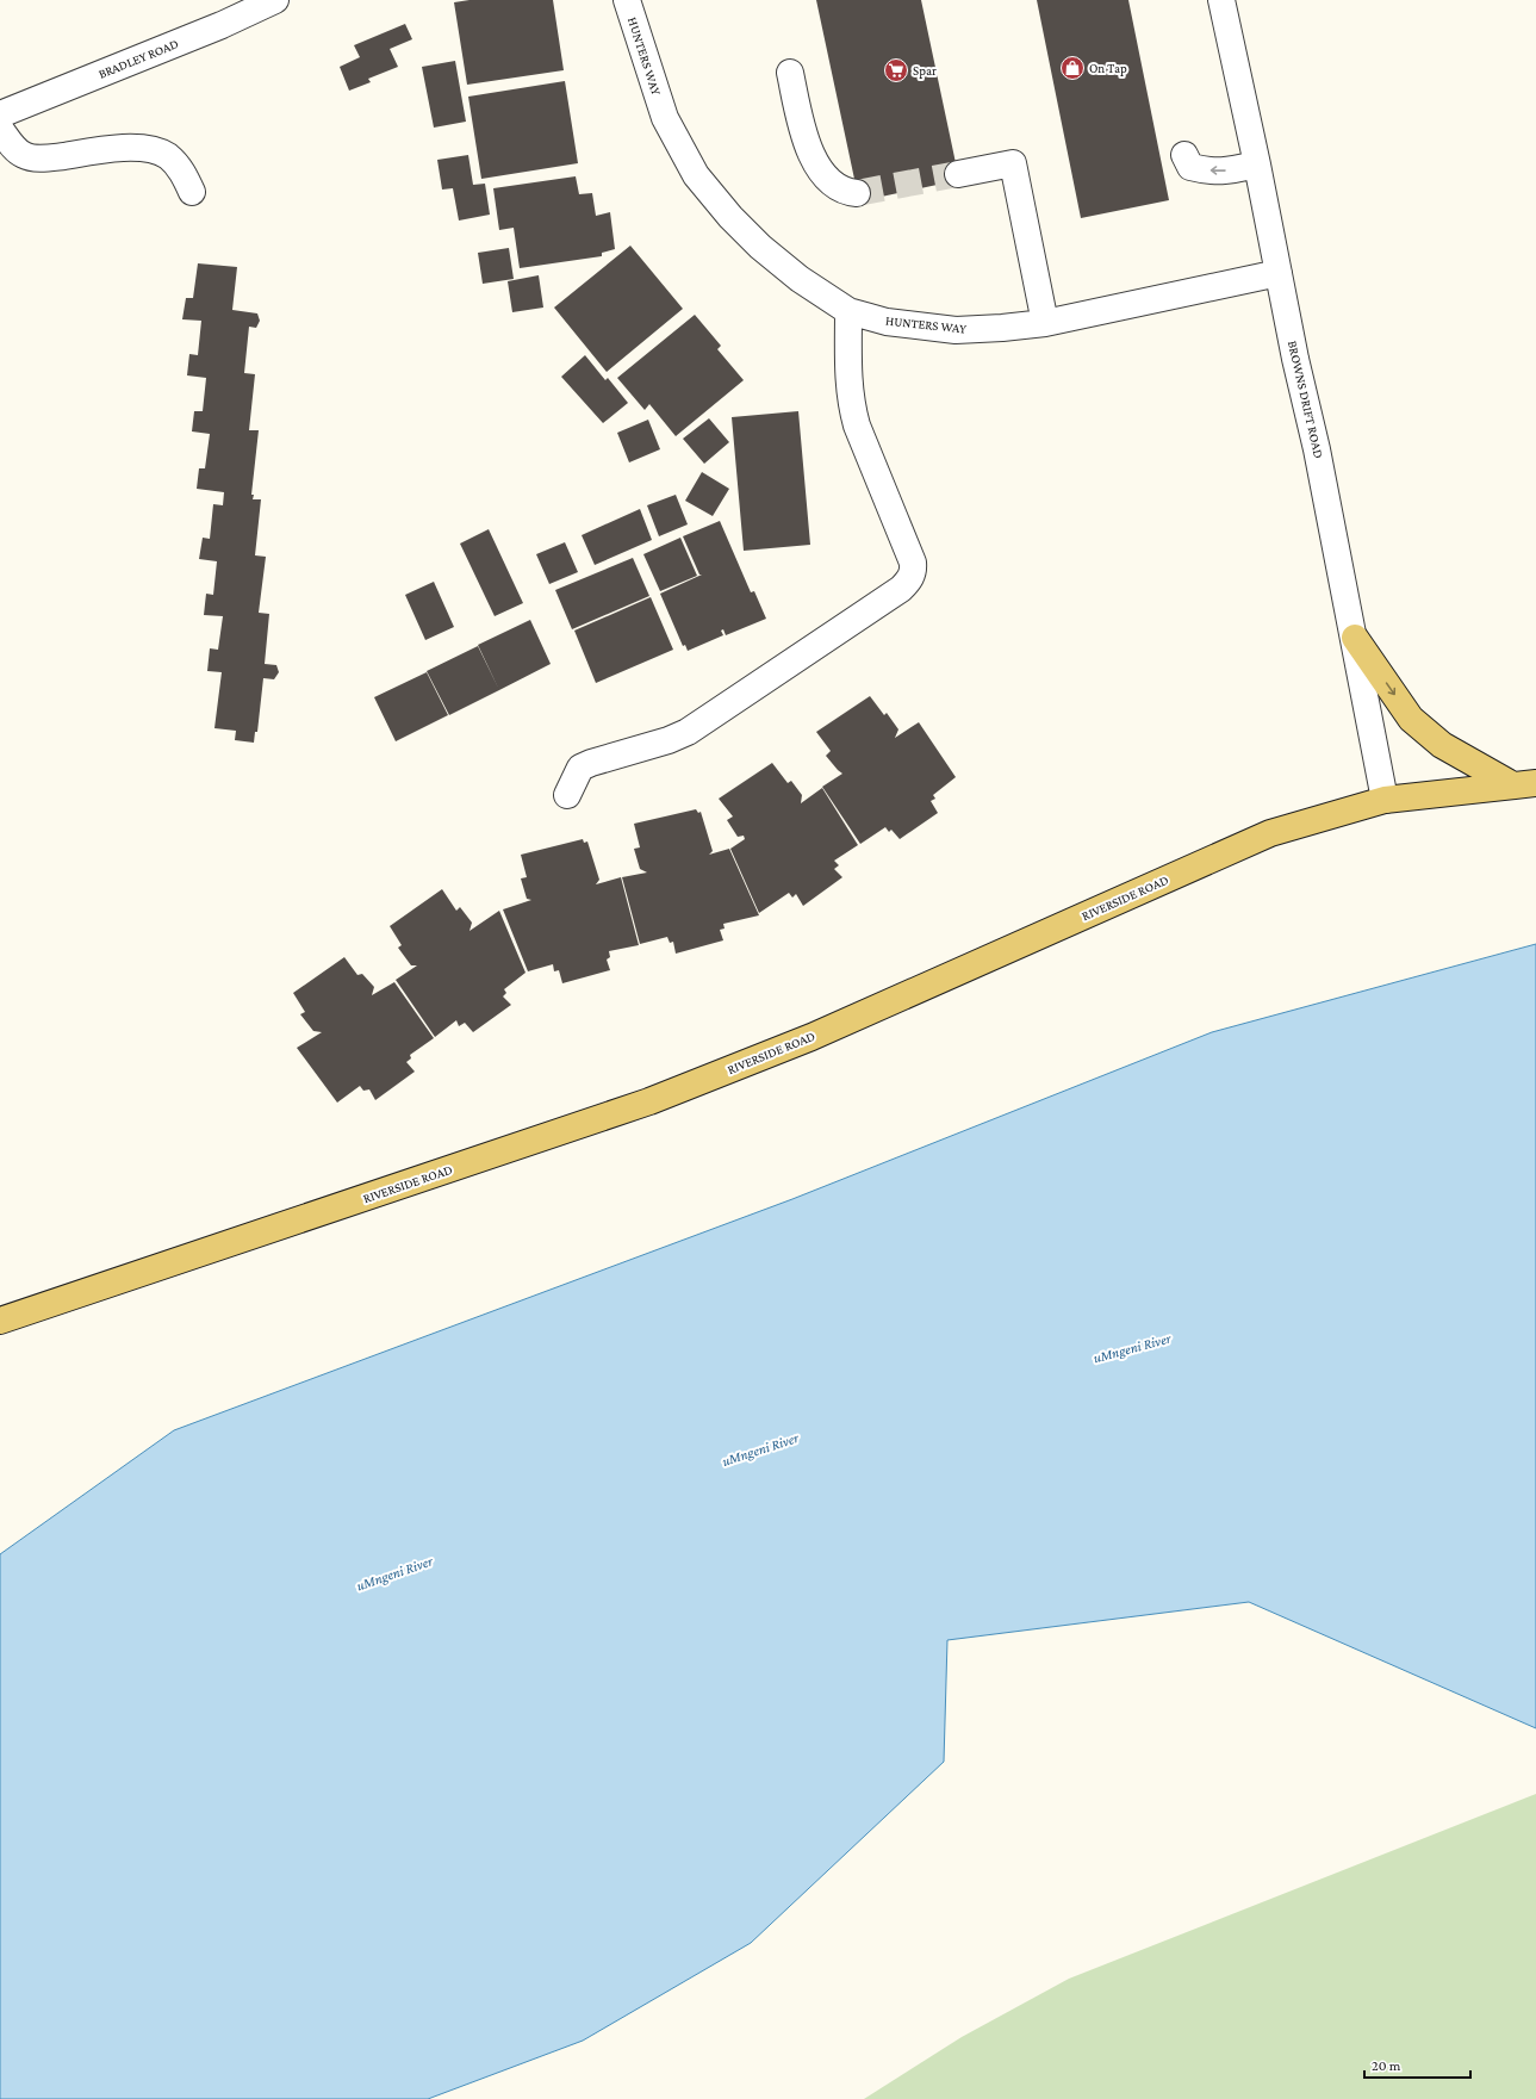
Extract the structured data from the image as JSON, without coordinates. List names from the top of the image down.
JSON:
{
  "streets": {
    "main road": ["RIVERSIDE ROAD"],
    "street": ["HUNTERS WAY", "BRADLEY ROAD", "BROWNS DRIFT ROAD"]
  },
  "crossings": [
    ["HUNTERS WAY", "BROWNS DRIFT ROAD"],
    ["BROWNS DRIFT ROAD", "RIVERSIDE ROAD"]
  ],
  "water": ["uMngeni River"],
  "places": {
    "shop": ["On Tap"],
    "supermarket": ["Spar"]
  },
  "scale_bar": "20 m"
}
